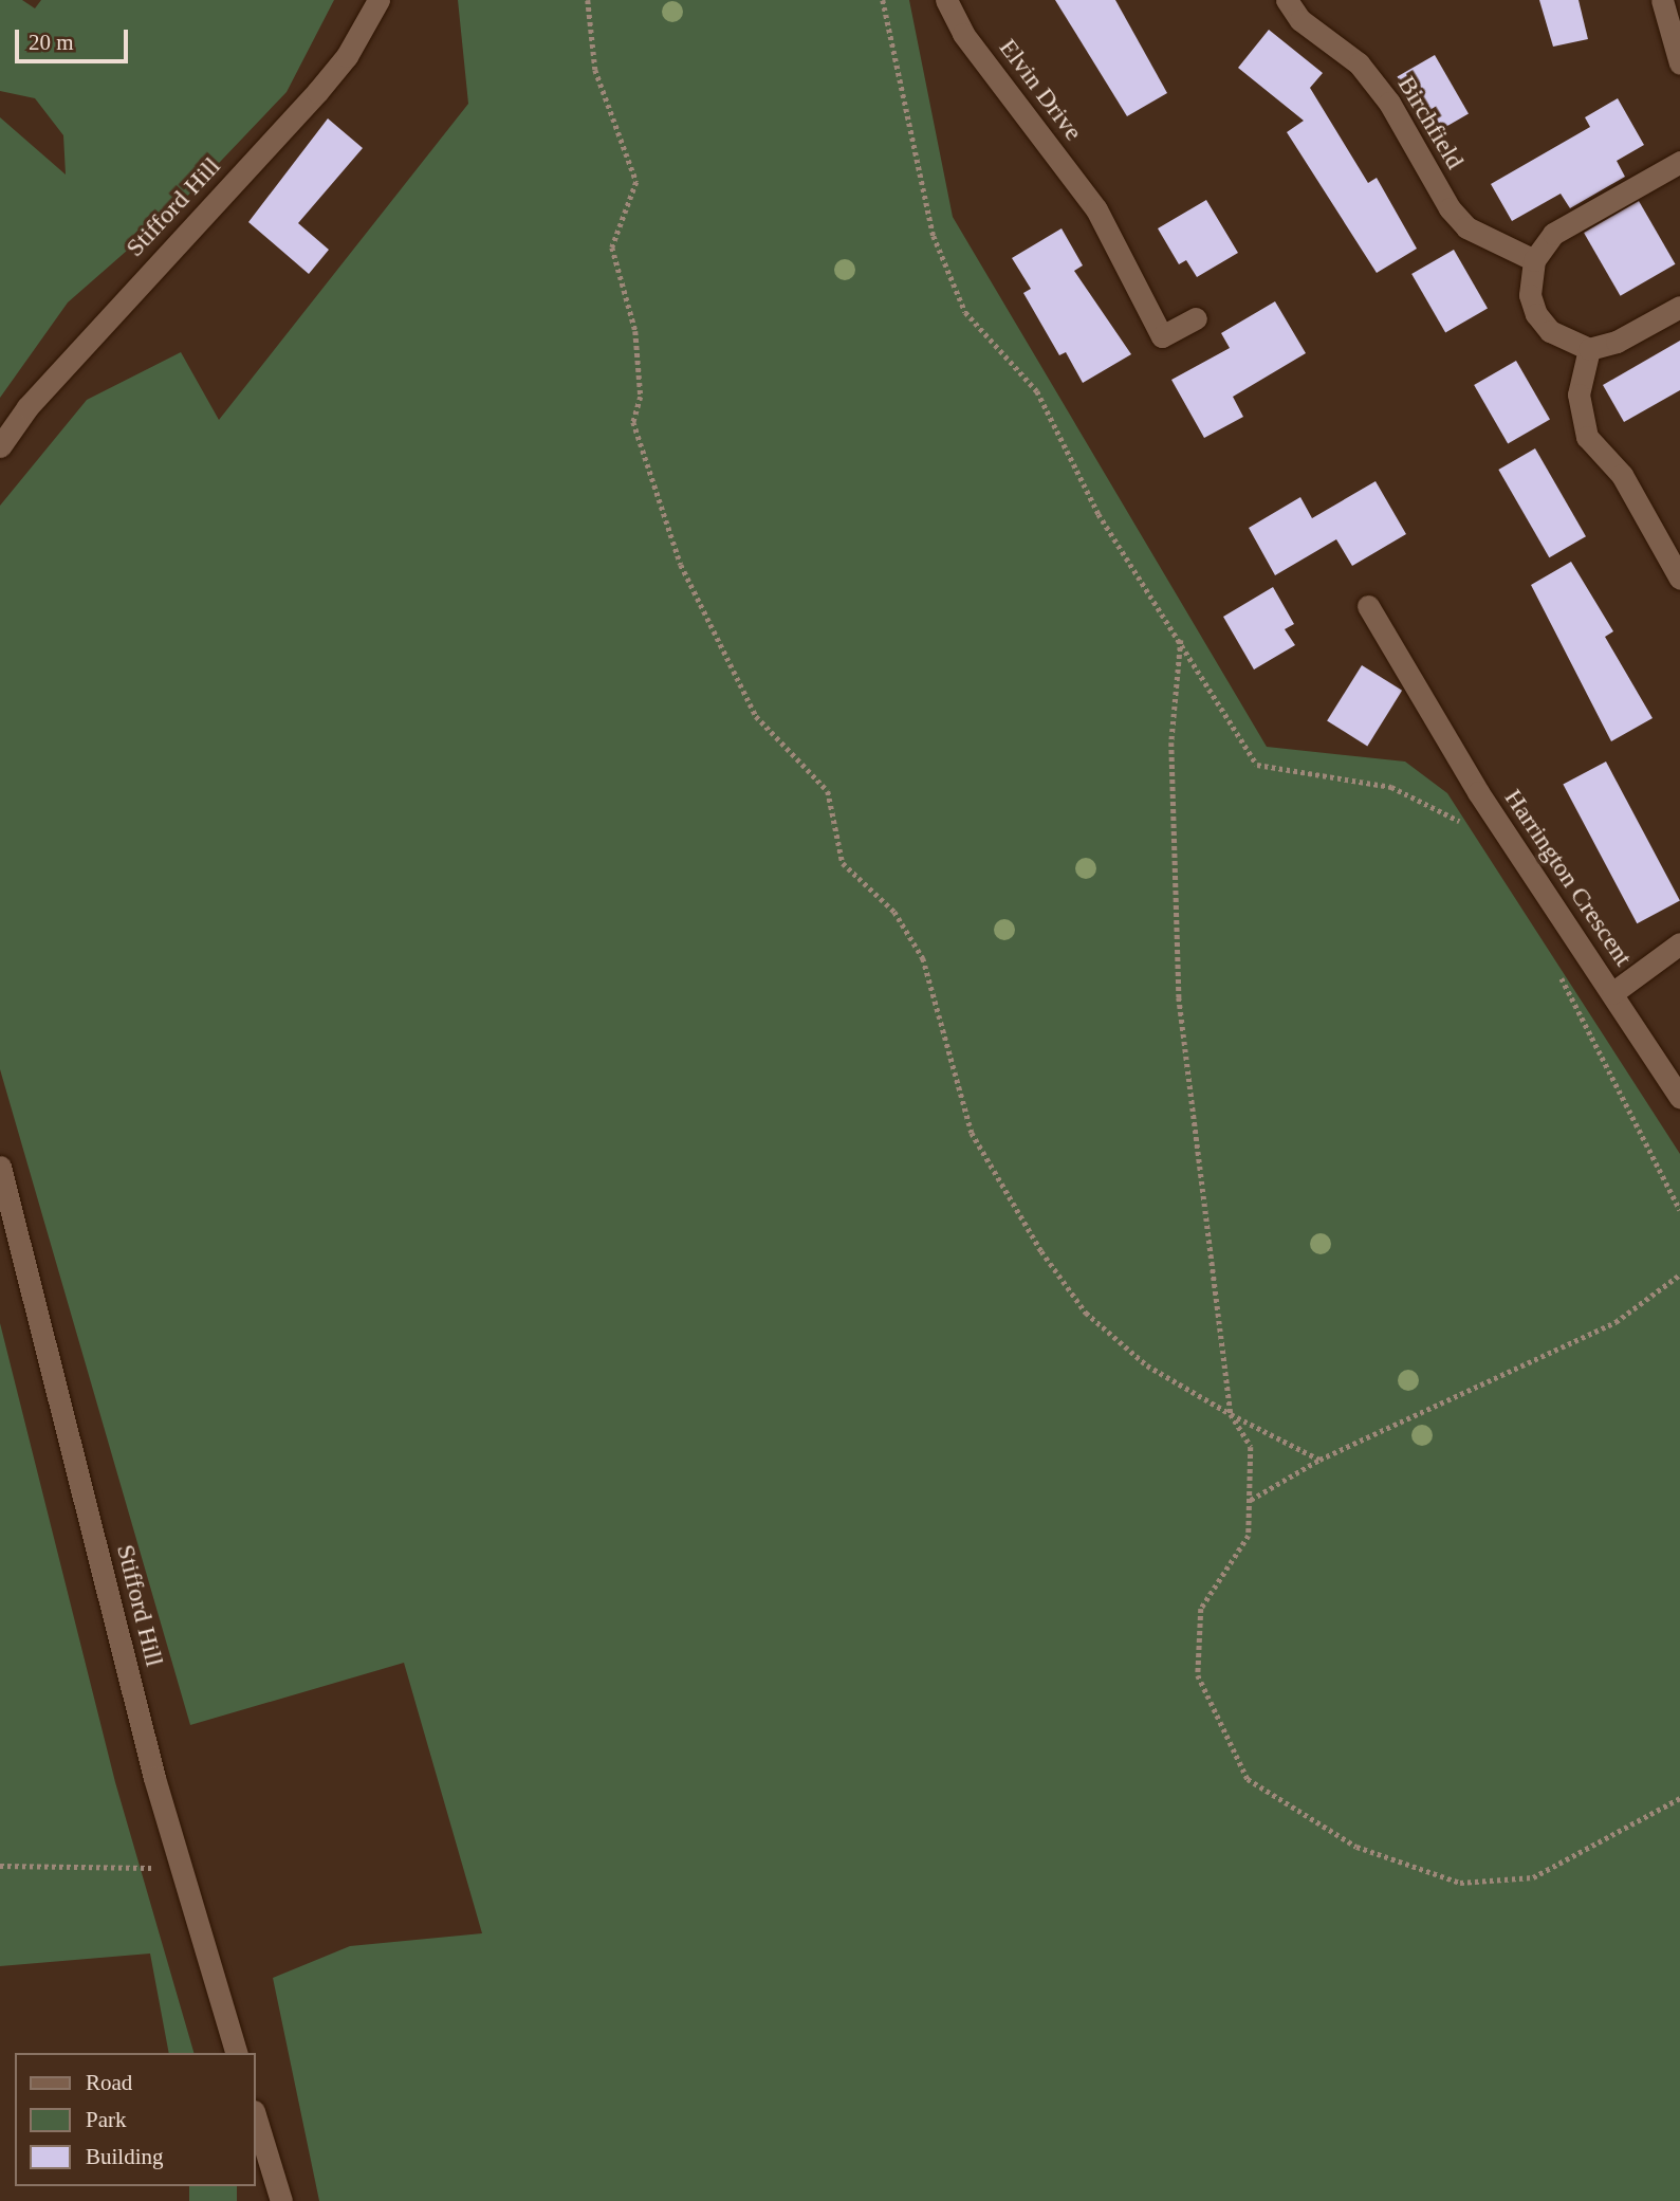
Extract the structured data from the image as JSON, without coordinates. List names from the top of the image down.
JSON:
{
  "streets": {
    "street": [
      "Elvin Drive",
      "Birchfield",
      "Stifford Hill",
      "Harrington Crescent"
    ]
  },
  "legend": ["Road", "Park", "Building"],
  "scale_bar": "20 m"
}
